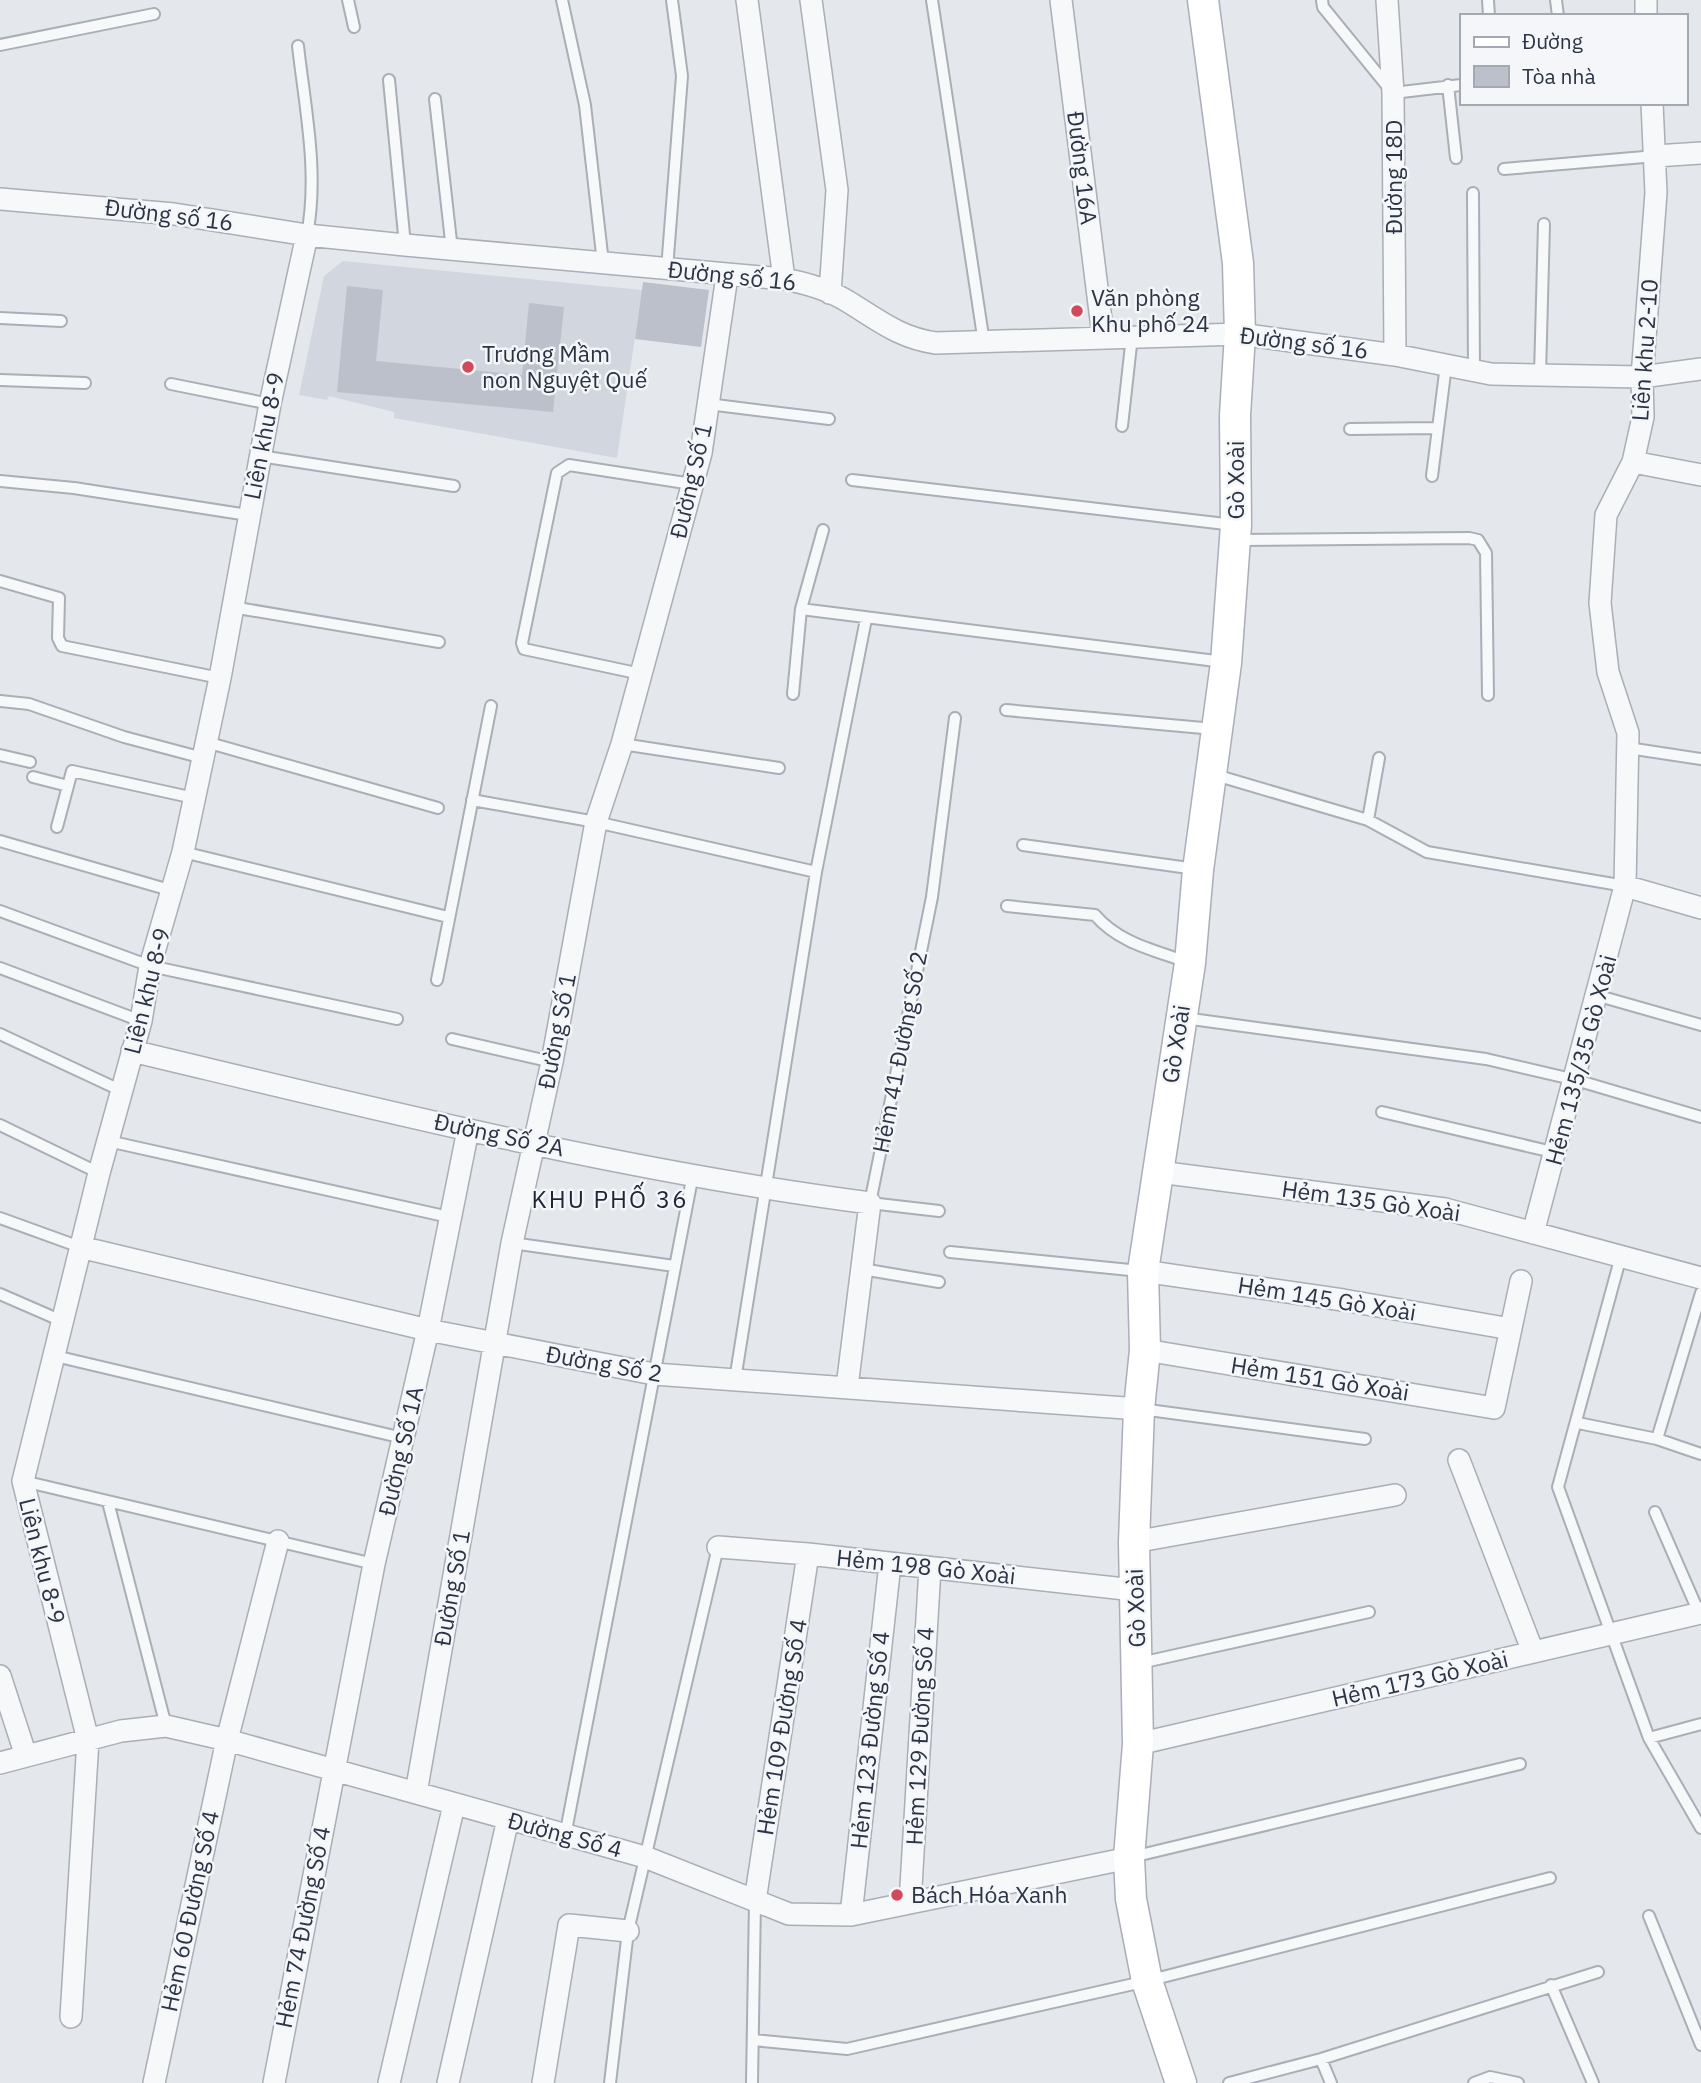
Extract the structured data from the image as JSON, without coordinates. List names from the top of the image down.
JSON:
{
  "streets": {
    "street": [
      "Đường 16A",
      "Đường 18D",
      "Đường số 16",
      "Liên khu 2-10",
      "Liên khu 8-9",
      "Gò Xoài",
      "Đường Số 1",
      "Hẻm 41 Đường Số 2",
      "Hẻm 135/35 Gò Xoài",
      "Đường Số 2A",
      "Hẻm 135 Gò Xoài",
      "Hẻm 145 Gò Xoài",
      "Đường Số 2",
      "Hẻm 151 Gò Xoài",
      "Đường Số 1A",
      "Hẻm 198 Gò Xoài",
      "Hẻm 173 Gò Xoài",
      "Hẻm 109 Đường Số 4",
      "Hẻm 129 Đường Số 4",
      "Hẻm 123 Đường Số 4",
      "Đường Số 4",
      "Hẻm 60 Đường Số 4",
      "Hẻm 74 Đường Số 4"
    ]
  },
  "crossings": [
    ["Đường 16A", "Đường số 16"],
    ["Đường 18D", "Đường số 16"],
    ["Đường số 16", "Liên khu 2-10"],
    ["Đường số 16", "Liên khu 8-9"],
    ["Đường số 16", "Gò Xoài"],
    ["Đường số 16", "Đường Số 1"],
    ["Liên khu 2-10", "Hẻm 135/35 Gò Xoài"],
    ["Liên khu 8-9", "Đường Số 2A"],
    ["Liên khu 8-9", "Đường Số 2"],
    ["Liên khu 8-9", "Đường Số 4"],
    ["Gò Xoài", "Hẻm 135 Gò Xoài"],
    ["Gò Xoài", "Hẻm 145 Gò Xoài"],
    ["Gò Xoài", "Đường Số 2"],
    ["Gò Xoài", "Hẻm 151 Gò Xoài"],
    ["Gò Xoài", "Hẻm 198 Gò Xoài"],
    ["Gò Xoài", "Hẻm 173 Gò Xoài"],
    ["Gò Xoài", "Đường Số 4"],
    ["Đường Số 1", "Đường Số 2A"],
    ["Đường Số 1", "Đường Số 2"],
    ["Đường Số 1", "Đường Số 4"],
    ["Hẻm 41 Đường Số 2", "Đường Số 2A"],
    ["Hẻm 41 Đường Số 2", "Đường Số 2"],
    ["Hẻm 135/35 Gò Xoài", "Hẻm 135 Gò Xoài"],
    ["Đường Số 2A", "Đường Số 1A"],
    ["Hẻm 145 Gò Xoài", "Hẻm 151 Gò Xoài"],
    ["Đường Số 2", "Đường Số 1A"],
    ["Đường Số 1A", "Đường Số 4"],
    ["Đường Số 1A", "Hẻm 74 Đường Số 4"],
    ["Hẻm 198 Gò Xoài", "Hẻm 109 Đường Số 4"],
    ["Hẻm 198 Gò Xoài", "Hẻm 129 Đường Số 4"],
    ["Hẻm 198 Gò Xoài", "Hẻm 123 Đường Số 4"],
    ["Hẻm 109 Đường Số 4", "Đường Số 4"],
    ["Hẻm 129 Đường Số 4", "Đường Số 4"],
    ["Hẻm 123 Đường Số 4", "Đường Số 4"],
    ["Đường Số 4", "Hẻm 60 Đường Số 4"],
    ["Đường Số 4", "Hẻm 74 Đường Số 4"]
  ],
  "districts": ["KHU PHỐ 36"],
  "places": ["Văn phòng Khu phố 24", "Trương Mầm non Nguyệt Quế", "Bách Hóa Xanh"],
  "legend": ["Đường", "Tòa nhà"]
}
